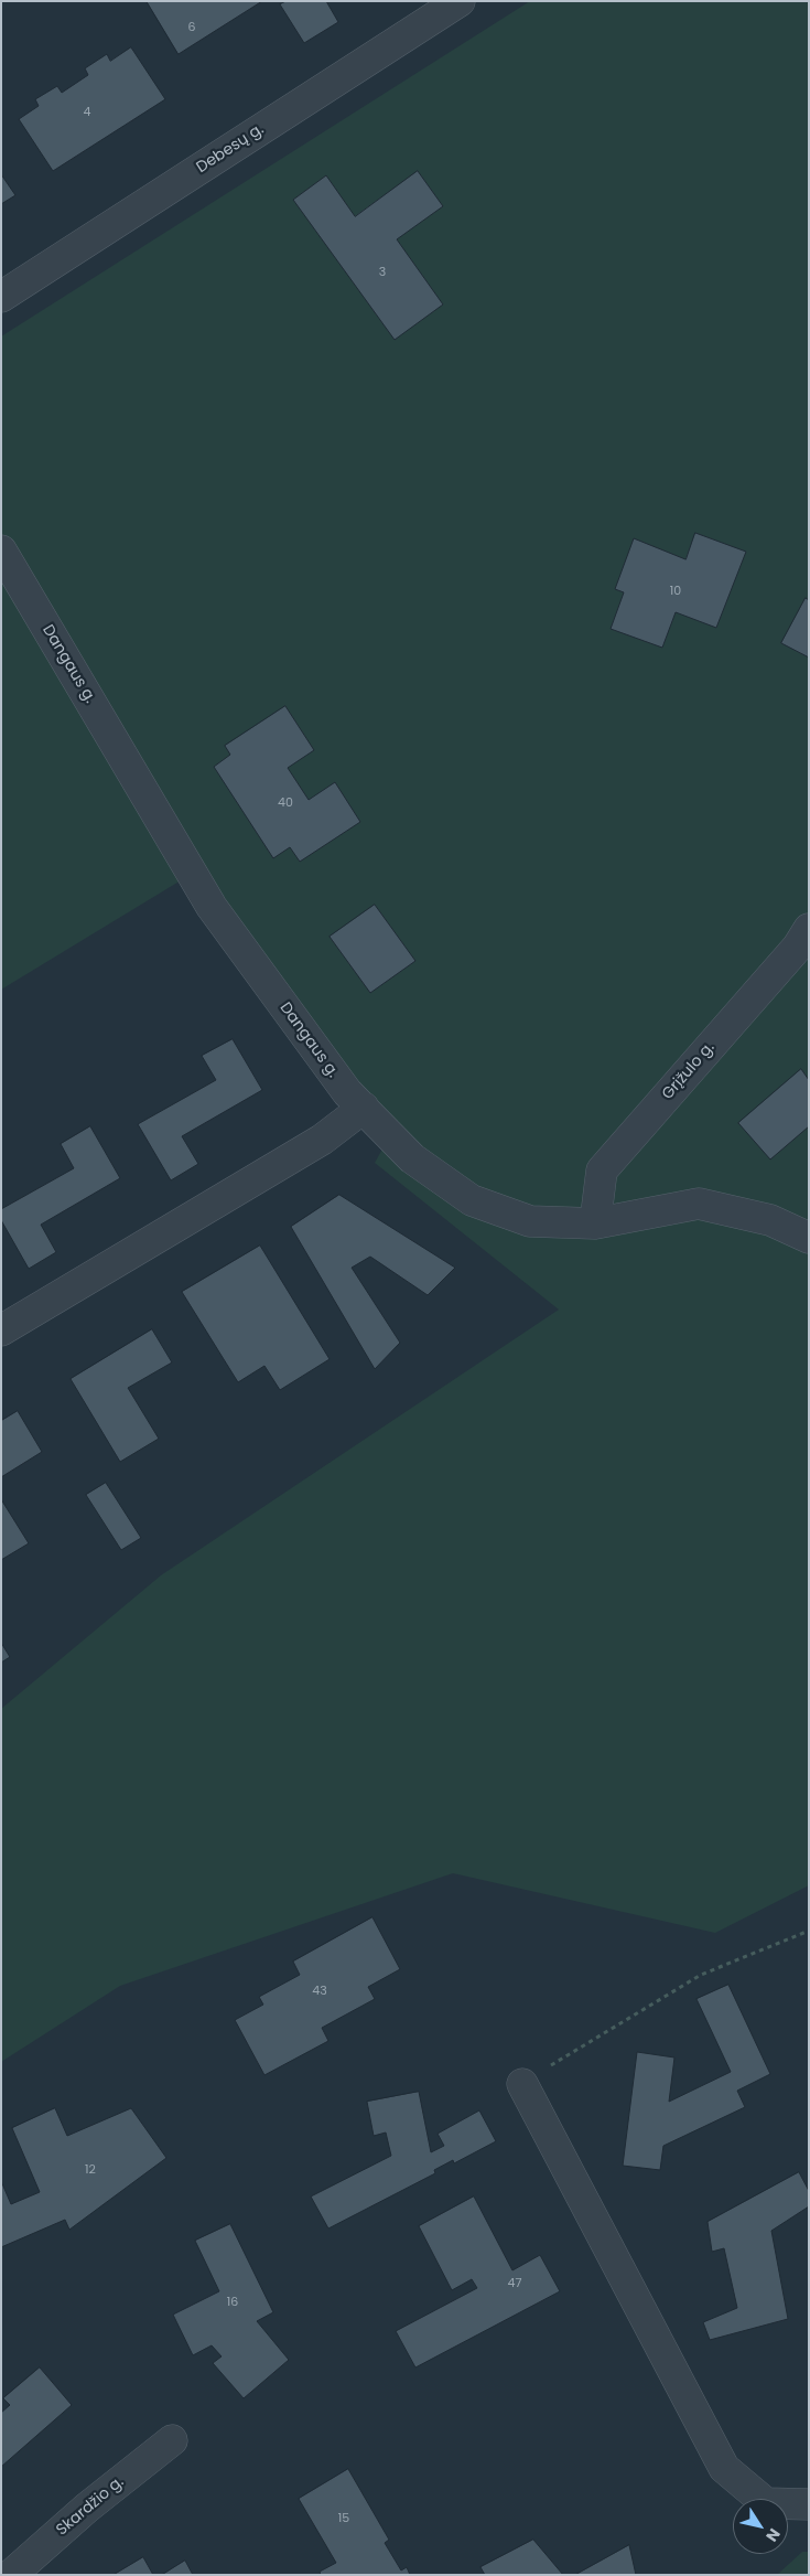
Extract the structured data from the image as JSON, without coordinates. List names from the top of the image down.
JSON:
{
  "streets": {
    "street": [
      "Debesų g.",
      "Dangaus g.",
      "Grįžulo g.",
      "Skardžio g."
    ]
  },
  "crossings": [
    ["Dangaus g.", "Grįžulo g."]
  ],
  "house_numbers": [
    "6",
    "4",
    "3",
    "10",
    "40",
    "43",
    "12",
    "47",
    "16",
    "15"
  ],
  "north": "bottom right"
}
